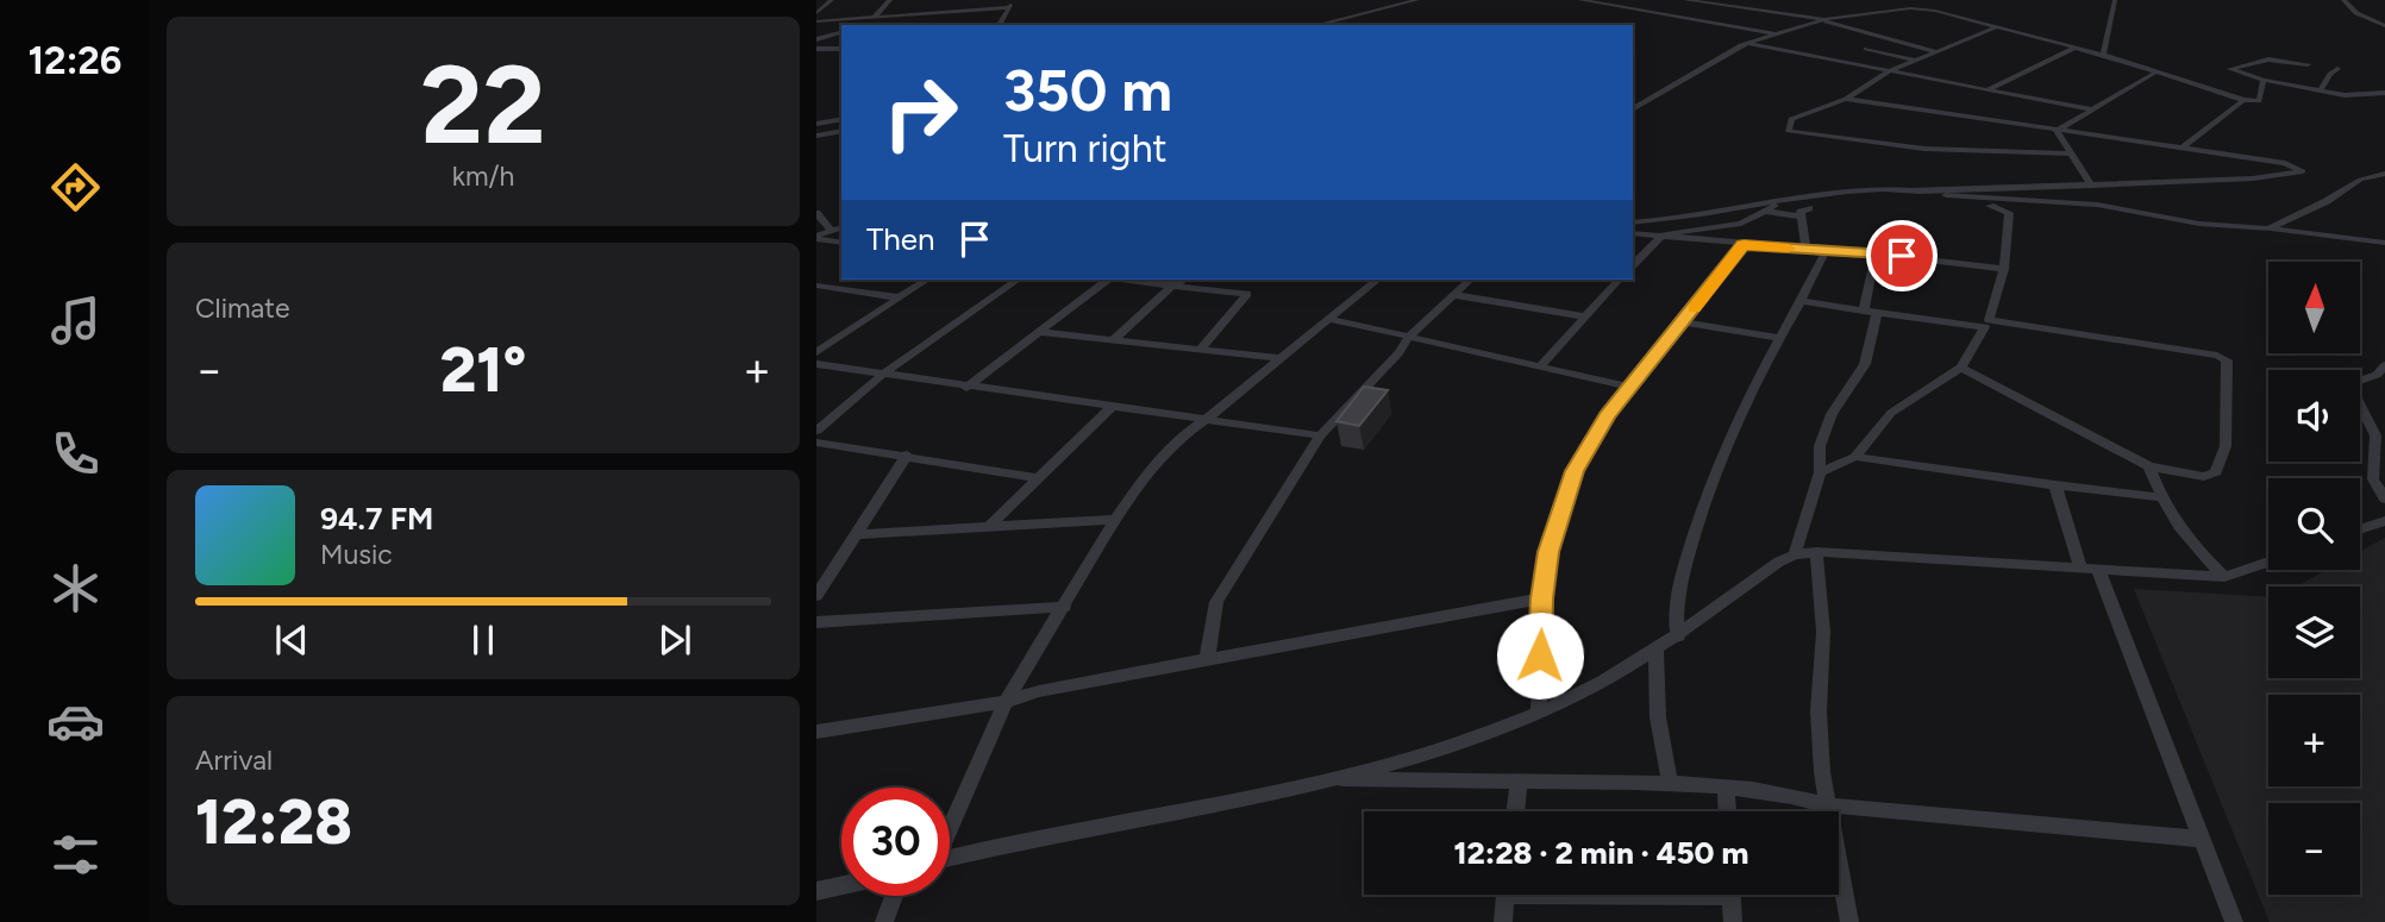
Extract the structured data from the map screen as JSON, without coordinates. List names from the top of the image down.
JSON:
{
  "north": "top",
  "page": {
    "tabs": "12:26",
    "tile": [
      ["22", "km/h"],
      "Climate",
      ["Arrival", "12:28"]
    ],
    "turn": ["350 m", "Turn right"],
    "then": "Then",
    "map_buttons": ["+", "−"],
    "heat": ["−", "21°", "+"],
    "song": ["94.7 FM", "Music"],
    "limit": "30",
    "trip": "12:28 · 2 min · 450 m"
  }
}
